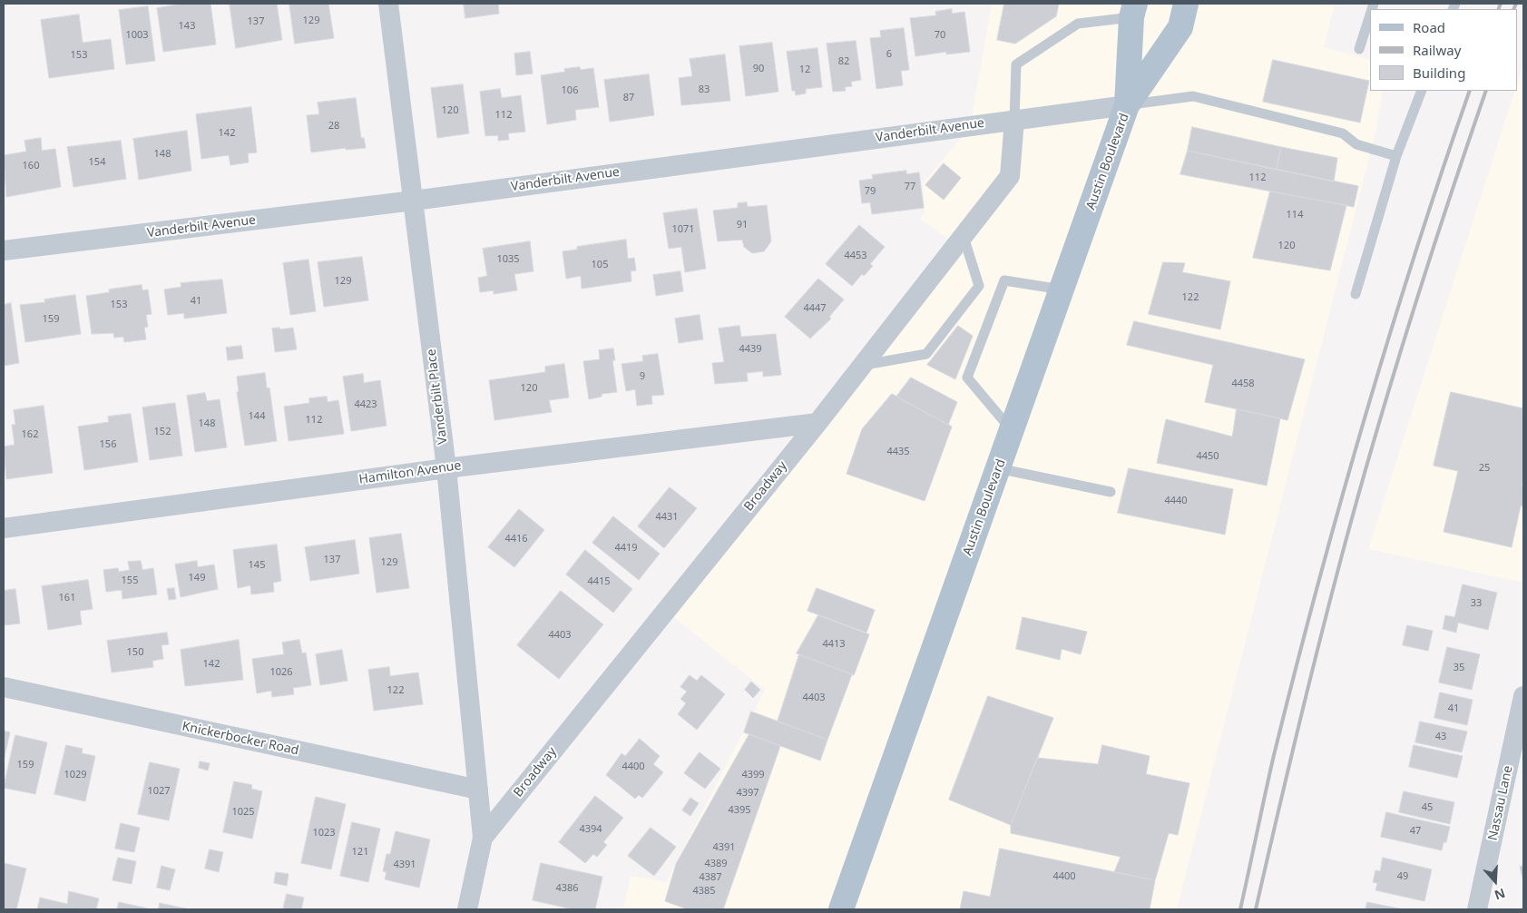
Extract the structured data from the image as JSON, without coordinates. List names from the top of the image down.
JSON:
{
  "streets": {
    "main road": ["Austin Boulevard"],
    "street": [
      "Vanderbilt Avenue",
      "Vanderbilt Place",
      "Hamilton Avenue",
      "Broadway",
      "Knickerbocker Road",
      "Nassau Lane"
    ]
  },
  "crossings": [
    ["Vanderbilt Avenue", "Austin Boulevard"],
    ["Vanderbilt Avenue", "Vanderbilt Place"],
    ["Vanderbilt Avenue", "Broadway"],
    ["Vanderbilt Place", "Hamilton Avenue"],
    ["Vanderbilt Place", "Broadway"],
    ["Vanderbilt Place", "Knickerbocker Road"],
    ["Hamilton Avenue", "Broadway"],
    ["Broadway", "Knickerbocker Road"]
  ],
  "house_numbers": [
    "129",
    "137",
    "143",
    "1003",
    "70",
    "6",
    "153",
    "82",
    "90",
    "12",
    "83",
    "106",
    "87",
    "120",
    "112",
    "28",
    "142",
    "148",
    "154",
    "160",
    "112",
    "77",
    "79",
    "114",
    "91",
    "1071",
    "120",
    "4453",
    "1035",
    "105",
    "129",
    "122",
    "41",
    "153",
    "4447",
    "159",
    "4439",
    "9",
    "4458",
    "120",
    "4423",
    "144",
    "112",
    "148",
    "152",
    "162",
    "156",
    "4435",
    "4450",
    "25",
    "4440",
    "4431",
    "4416",
    "4419",
    "137",
    "129",
    "145",
    "149",
    "155",
    "4415",
    "161",
    "33",
    "4403",
    "4413",
    "150",
    "142",
    "35",
    "1026",
    "122",
    "4403",
    "41",
    "43",
    "159",
    "4400",
    "1029",
    "4399",
    "1027",
    "4397",
    "45",
    "4395",
    "1025",
    "4394",
    "47",
    "1023",
    "4391",
    "121",
    "4389",
    "4391",
    "4400",
    "49",
    "4387",
    "4386",
    "4385"
  ],
  "legend": ["Road", "Railway", "Building"],
  "north": "bottom"
}
